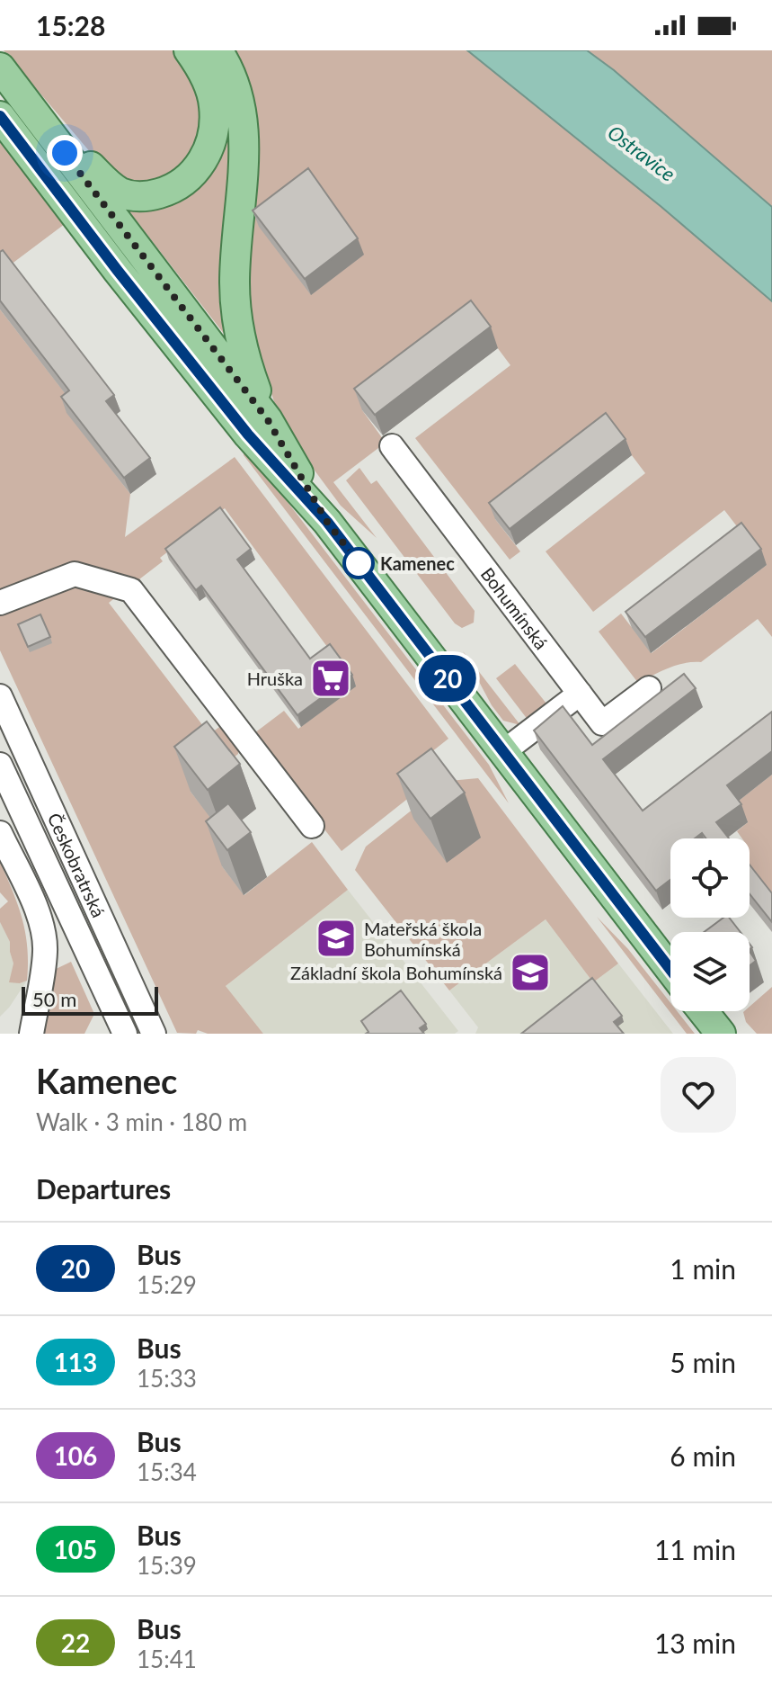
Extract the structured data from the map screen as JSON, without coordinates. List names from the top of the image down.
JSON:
{
  "streets": {
    "street": ["Bohumínská", "Českobratrská"]
  },
  "water": ["Ostravice"],
  "places": {
    "other": ["Kamenec"],
    "supermarket": ["Hruška"],
    "school or university": ["Mateřská škola Bohumínská", "Základní škola Bohumínská"]
  },
  "lines": ["bus line 20"],
  "scale_bar": "50 m",
  "page": {
    "status": "15:28",
    "on_map": "20",
    "scale": "50 m",
    "heading": [
      ["Kamenec", "Walk · 3 min · 180 m"],
      "Departures"
    ],
    "list": [
      {
        "mark": "20",
        "name": "Bus",
        "note": "15:29",
        "value": "1 min"
      },
      {
        "mark": "113",
        "name": "Bus",
        "note": "15:33",
        "value": "5 min"
      },
      {
        "mark": "106",
        "name": "Bus",
        "note": "15:34",
        "value": "6 min"
      },
      {
        "mark": "105",
        "name": "Bus",
        "note": "15:39",
        "value": "11 min"
      },
      {
        "mark": "22",
        "name": "Bus",
        "note": "15:41",
        "value": "13 min"
      }
    ]
  }
}
